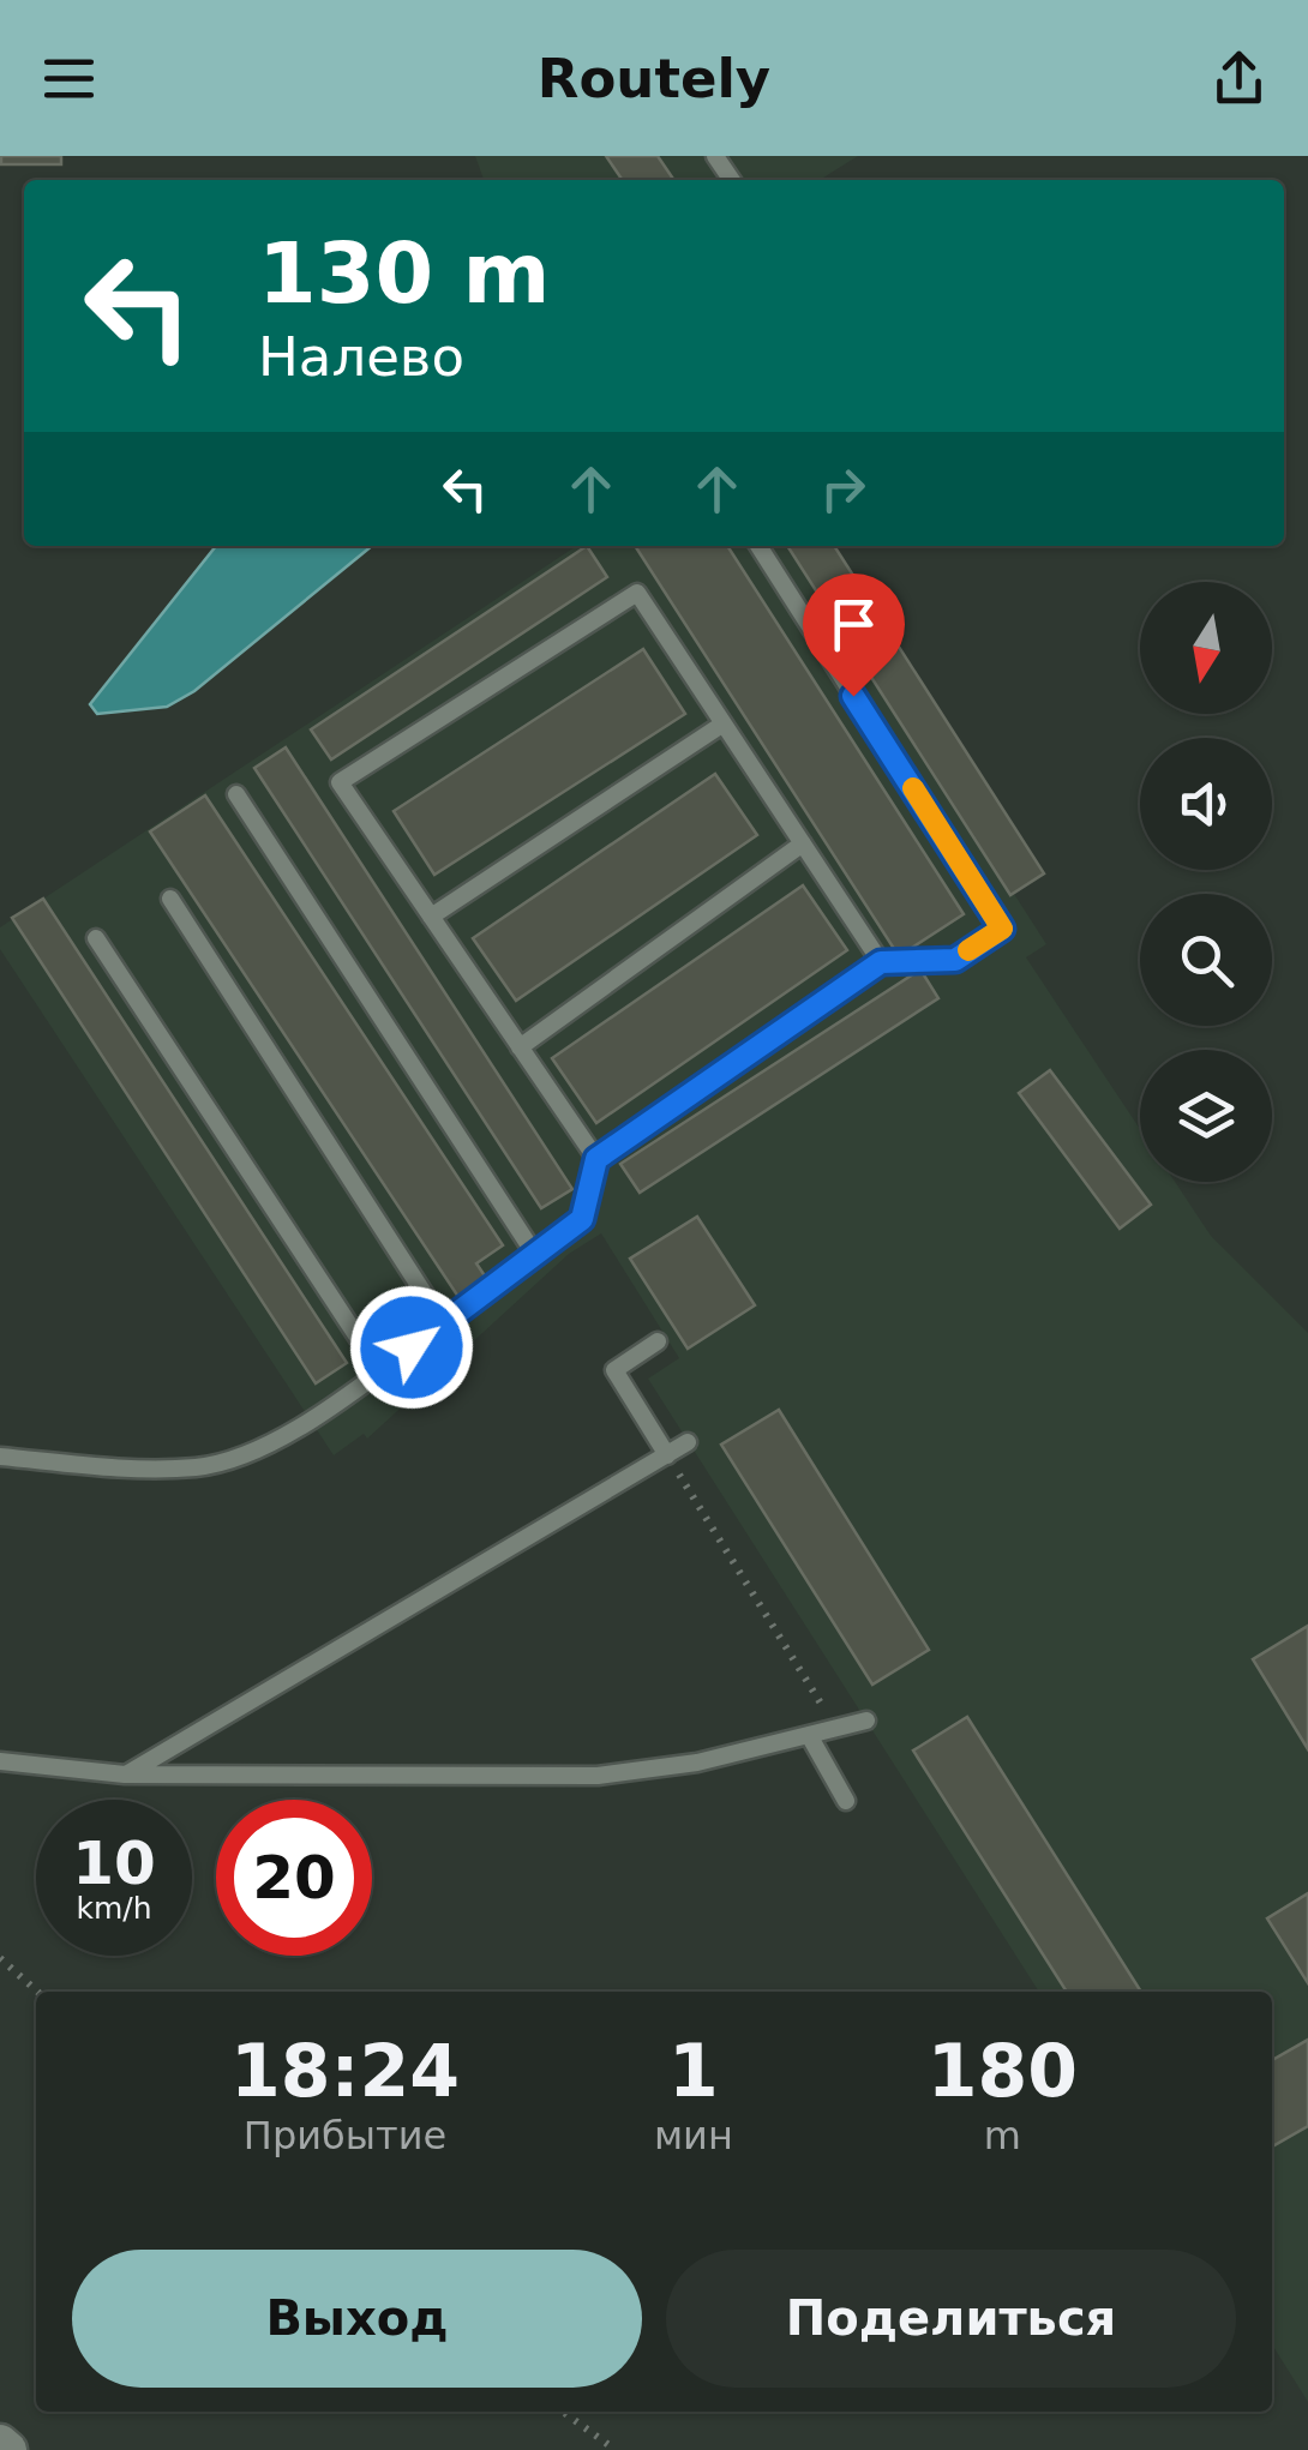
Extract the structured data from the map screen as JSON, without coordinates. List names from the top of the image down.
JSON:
{
  "north": "bottom",
  "page": {
    "header": "Routely",
    "turn": ["130 m", "Налево"],
    "speed": "10 km/h",
    "limit": "20",
    "eta": [
      "18:24",
      "Прибытие",
      "1",
      "мин",
      "180",
      "m"
    ],
    "buttons": ["Выход", "Поделиться"]
  }
}
